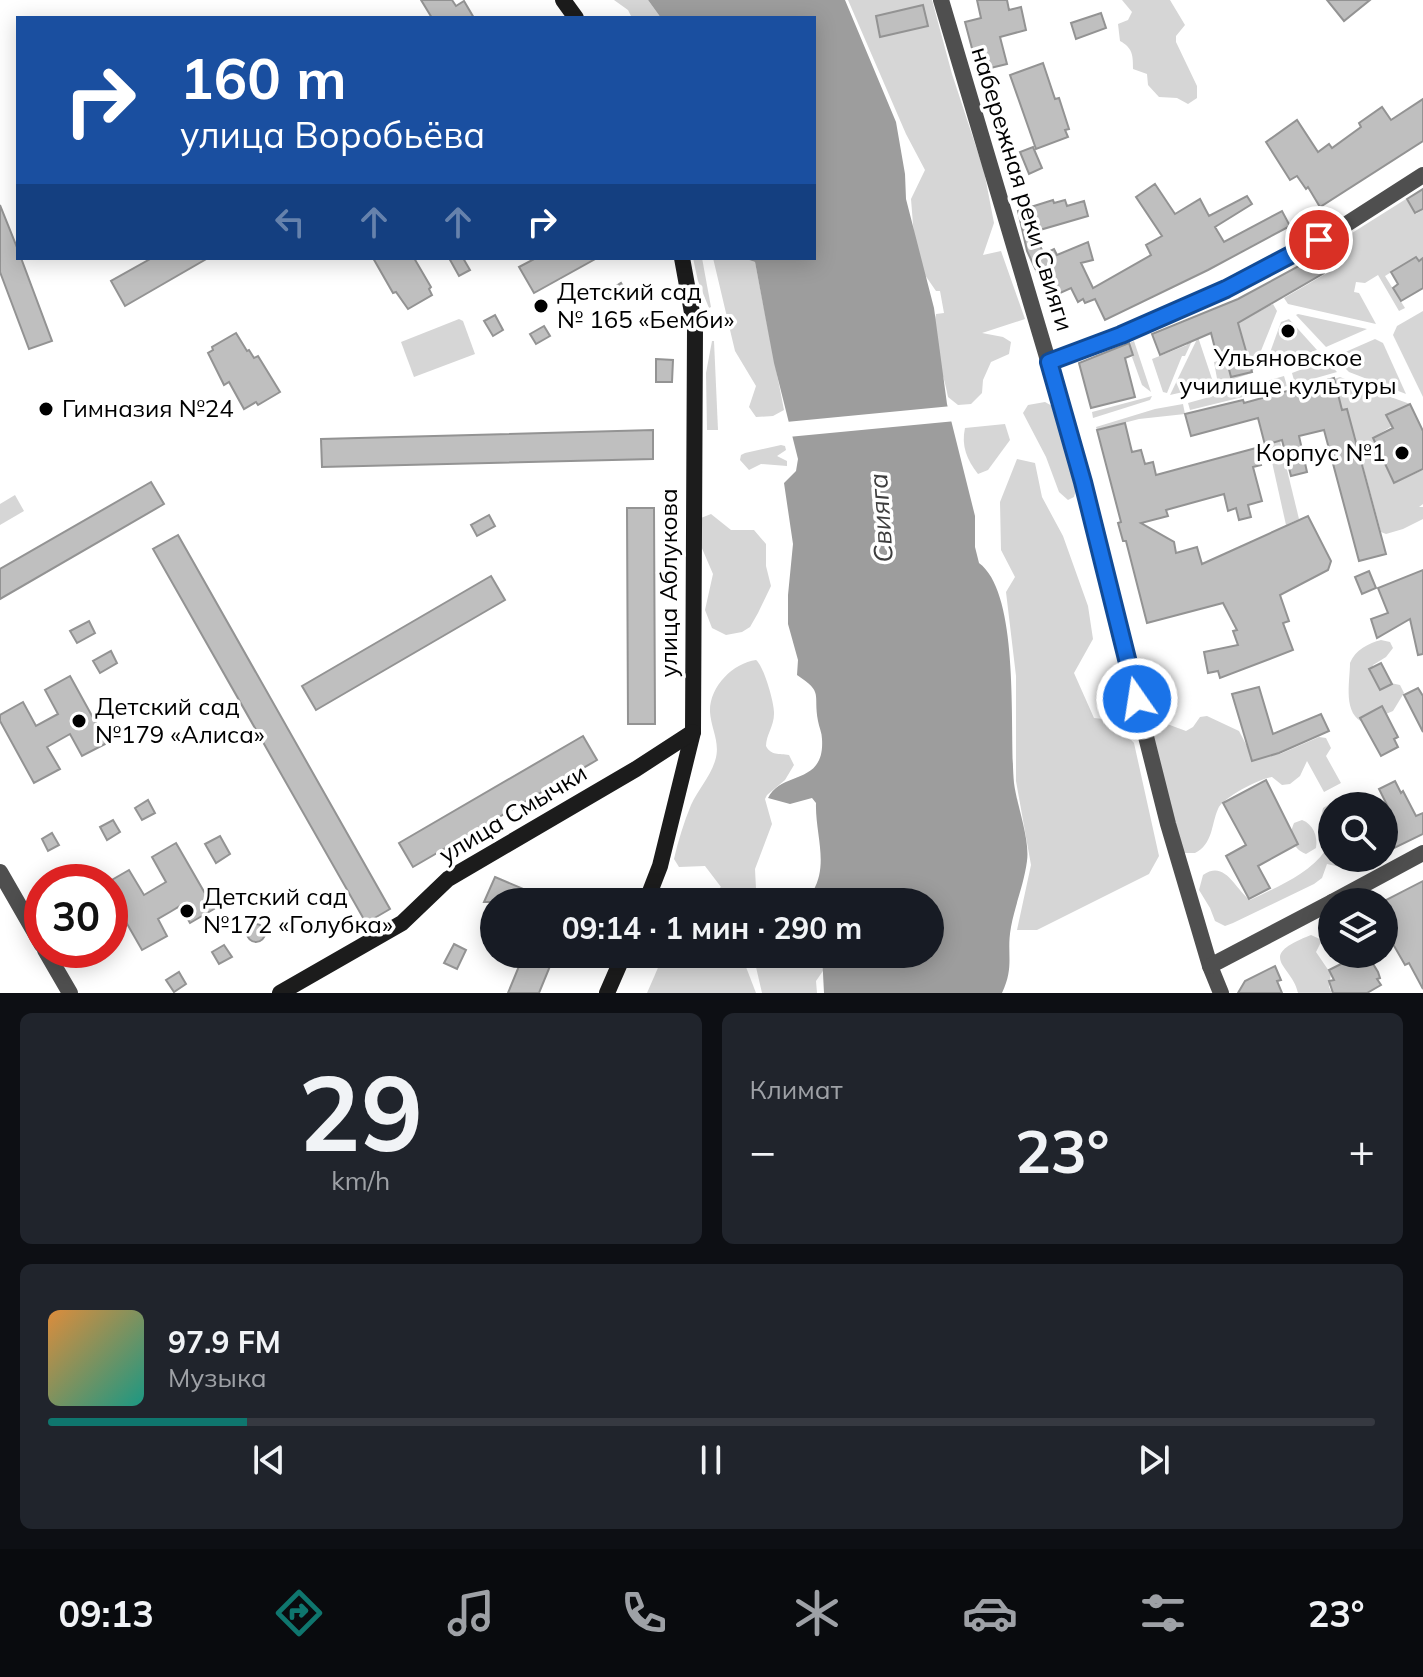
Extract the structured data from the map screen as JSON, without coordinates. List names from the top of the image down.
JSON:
{
  "streets": {
    "street": ["набережная реки Свияги", "улица Аблукова", "улица Смычки"]
  },
  "crossings": [
    ["улица Аблукова", "улица Смычки"]
  ],
  "water": ["Свияга"],
  "places": [
    "Детский сад № 165 «Бемби»",
    "Ульяновское училище культуры",
    "Гимназия №24",
    "Корпус №1",
    "Детский сад №179 «Алиса»",
    "Детский сад №172 «Голубка»"
  ],
  "page": {
    "turn": ["160 m", "улица Воробьёва"],
    "limit": "30",
    "trip": "09:14 · 1 мин · 290 m",
    "tile": [
      ["29", "km/h"],
      "Климат"
    ],
    "heat": ["−", "23°", "+"],
    "song": ["97.9 FM", "Музыка"],
    "tabs": ["09:13", "23°"]
  }
}
